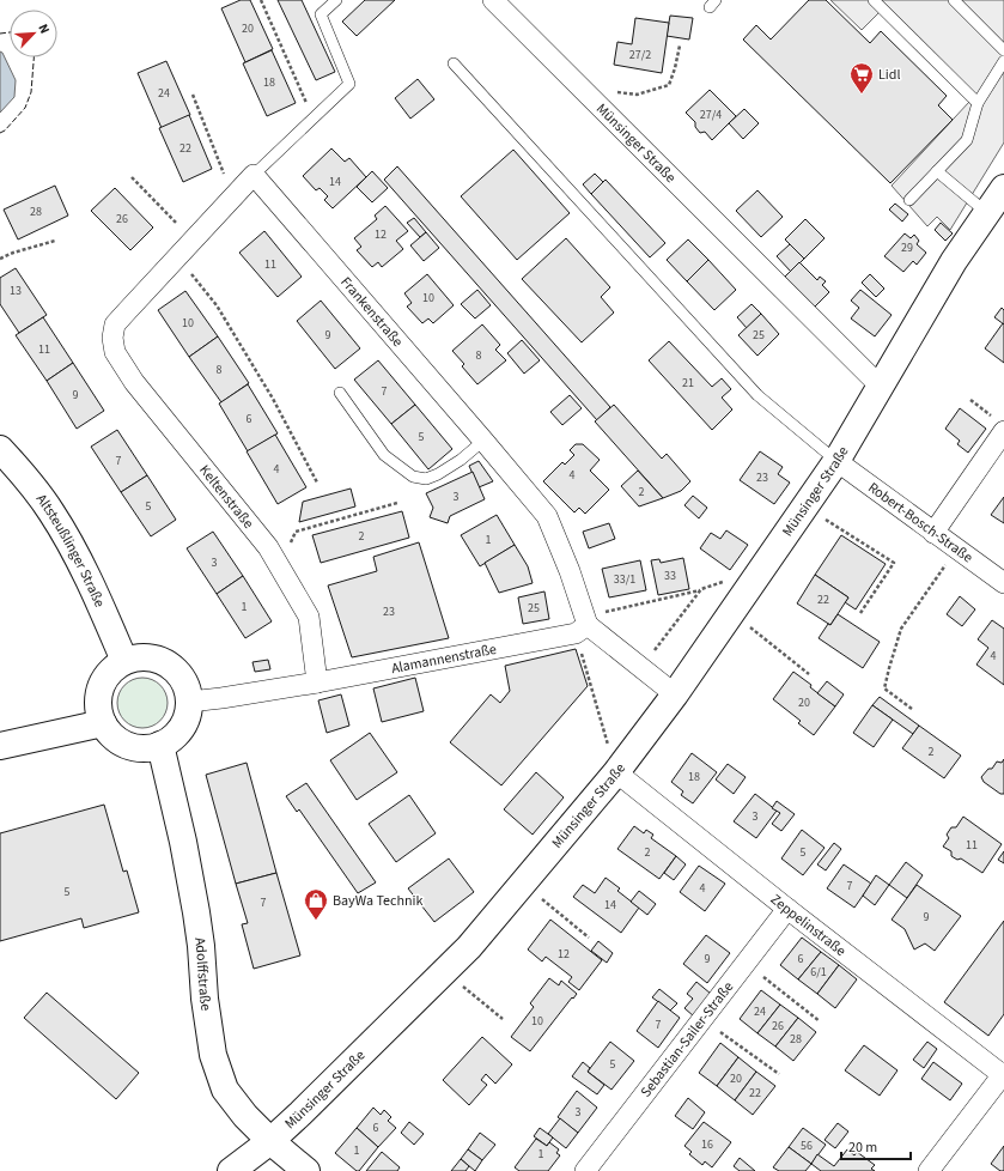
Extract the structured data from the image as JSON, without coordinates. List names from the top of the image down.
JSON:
{
  "streets": {
    "street": [
      "Münsinger Straße",
      "Frankenstraße",
      "Keltenstraße",
      "Robert-Bosch-Straße",
      "Altsteußlinger Straße",
      "Alamannenstraße",
      "Zeppelinstraße",
      "Adolffstraße",
      "Sebastian-Sailer-Straße"
    ]
  },
  "crossings": [
    ["Münsinger Straße", "Robert-Bosch-Straße"],
    ["Münsinger Straße", "Zeppelinstraße"],
    ["Münsinger Straße", "Adolffstraße"],
    ["Frankenstraße", "Alamannenstraße"],
    ["Keltenstraße", "Alamannenstraße"],
    ["Altsteußlinger Straße", "Alamannenstraße"],
    ["Altsteußlinger Straße", "Adolffstraße"],
    ["Alamannenstraße", "Adolffstraße"],
    ["Zeppelinstraße", "Sebastian-Sailer-Straße"]
  ],
  "places": {
    "supermarket": ["Lidl"],
    "shop": ["BayWa Technik"]
  },
  "house_numbers": [
    "20",
    "27/2",
    "18",
    "24",
    "27/4",
    "22",
    "14",
    "28",
    "26",
    "12",
    "29",
    "11",
    "13",
    "10",
    "10",
    "9",
    "25",
    "11",
    "8",
    "8",
    "21",
    "7",
    "9",
    "6",
    "5",
    "7",
    "4",
    "4",
    "23",
    "2",
    "3",
    "5",
    "2",
    "1",
    "3",
    "33",
    "33/1",
    "22",
    "1",
    "25",
    "23",
    "4",
    "20",
    "2",
    "18",
    "3",
    "11",
    "2",
    "5",
    "7",
    "4",
    "5",
    "7",
    "14",
    "9",
    "12",
    "9",
    "6",
    "6/1",
    "24",
    "10",
    "7",
    "26",
    "28",
    "5",
    "20",
    "22",
    "3",
    "6",
    "16",
    "56",
    "1",
    "1"
  ],
  "scale_bar": "20 m",
  "north": "top right"
}
